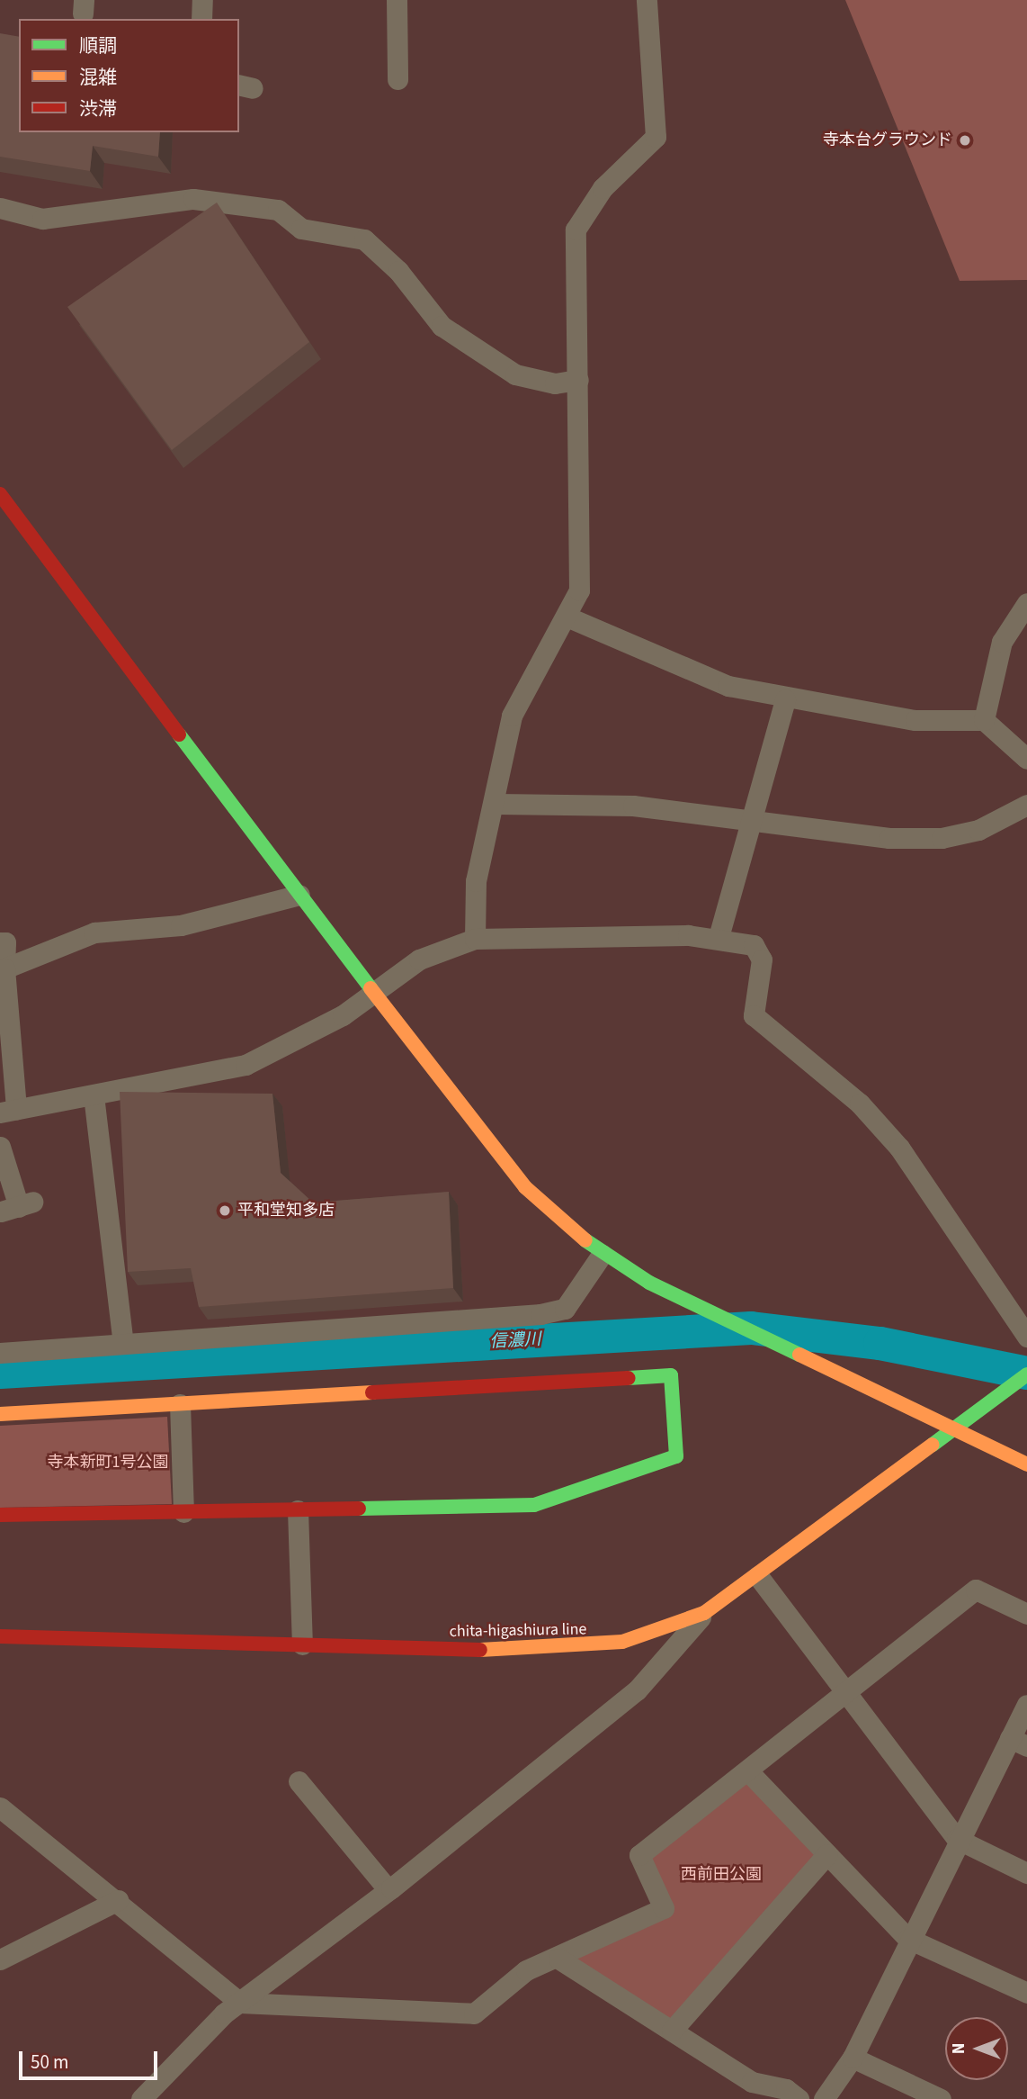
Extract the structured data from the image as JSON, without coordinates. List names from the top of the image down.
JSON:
{
  "streets": {
    "street": ["chita-higashiura line"]
  },
  "water": ["信濃川"],
  "parks": ["寺本新町1号公園", "西前田公園"],
  "places": ["寺本台グラウンド", "平和堂知多店"],
  "legend": ["順調", "混雑", "渋滞"],
  "scale_bar": "50 m",
  "north": "left"
}
